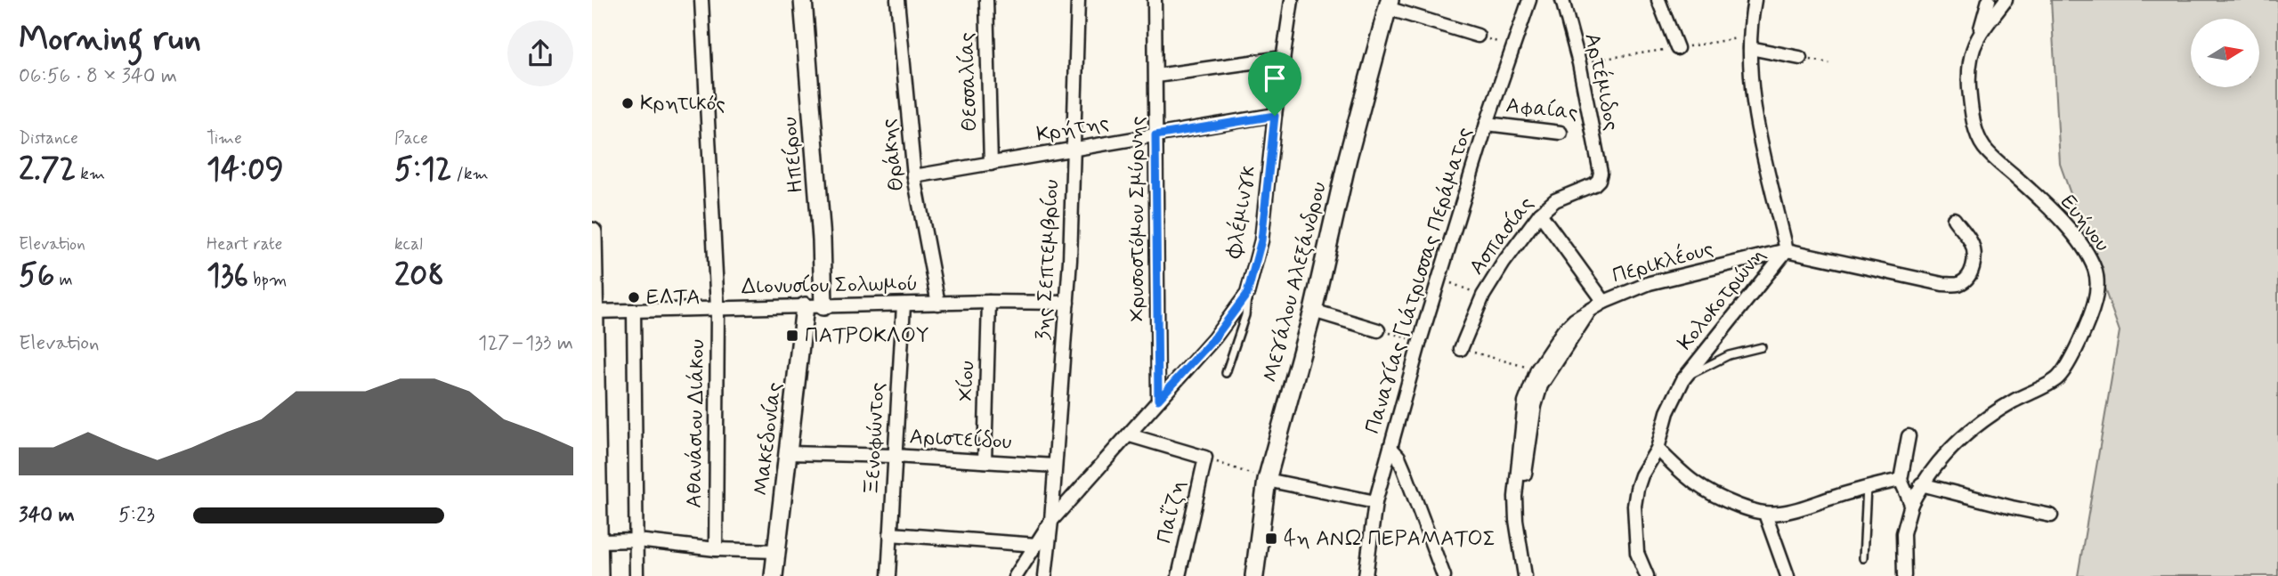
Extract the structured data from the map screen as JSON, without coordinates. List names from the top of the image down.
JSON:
{
  "streets": {
    "street": [
      "Θεσσαλίας",
      "Αρτέμιδος",
      "Αφαίας",
      "Κρήτης",
      "Ηπείρου",
      "Θράκης",
      "Φλέμινγκ",
      "Χρυσοστόμου Σμύρνης",
      "Ευήνου",
      "Ασπασίας",
      "3ης Σεπτεμβρίου",
      "Περικλέους",
      "Παναγίας Γιάτρισσας Περάματος",
      "Μεγάλου Αλεξάνδρου",
      "Διονυσίου Σολωμού",
      "Κολοκοτρώνη",
      "Χίου",
      "Αθανάσιου Διάκου",
      "Μακεδονίας",
      "Ξενοφώντος",
      "Αριστείδου",
      "Παΐζη"
    ]
  },
  "crossings": [
    ["Θεσσαλίας", "Κρήτης"],
    ["Αρτέμιδος", "Ασπασίας"],
    ["Αφαίας", "Παναγίας Γιάτρισσας Περάματος"],
    ["Κρήτης", "Θράκης"],
    ["Κρήτης", "Φλέμινγκ"],
    ["Κρήτης", "Χρυσοστόμου Σμύρνης"],
    ["Κρήτης", "3ης Σεπτεμβρίου"],
    ["Ηπείρου", "Διονυσίου Σολωμού"],
    ["Θράκης", "Διονυσίου Σολωμού"],
    ["Φλέμινγκ", "Χρυσοστόμου Σμύρνης"],
    ["Φλέμινγκ", "3ης Σεπτεμβρίου"],
    ["3ης Σεπτεμβρίου", "Διονυσίου Σολωμού"],
    ["3ης Σεπτεμβρίου", "Αριστείδου"],
    ["Περικλέους", "Κολοκοτρώνη"],
    ["Διονυσίου Σολωμού", "Χίου"],
    ["Διονυσίου Σολωμού", "Αθανάσιου Διάκου"],
    ["Διονυσίου Σολωμού", "Μακεδονίας"],
    ["Διονυσίου Σολωμού", "Ξενοφώντος"],
    ["Χίου", "Αριστείδου"],
    ["Μακεδονίας", "Αριστείδου"],
    ["Ξενοφώντος", "Αριστείδου"]
  ],
  "places": {
    "other": ["Κρητικός", "ΕΛΤΑ"],
    "transit": ["ΠΑΤΡΟΚΛΟΥ", "4η ΑΝΩ ΠΕΡΑΜΑΤΟΣ"]
  },
  "north": "right",
  "page": {
    "heading": ["Morning run", "06:56 · 8 × 340 m"],
    "stats": [
      ["Distance", "2.72 km"],
      ["Time", "14:09"],
      ["Pace", "5:12 /km"],
      ["Elevation", "56 m"],
      ["Heart rate", "136 bpm"],
      ["kcal", "208"]
    ],
    "chart": ["Elevation", "127–133 m"],
    "list": [
      {
        "name": "340 m",
        "note": "5:23"
      }
    ]
  }
}
